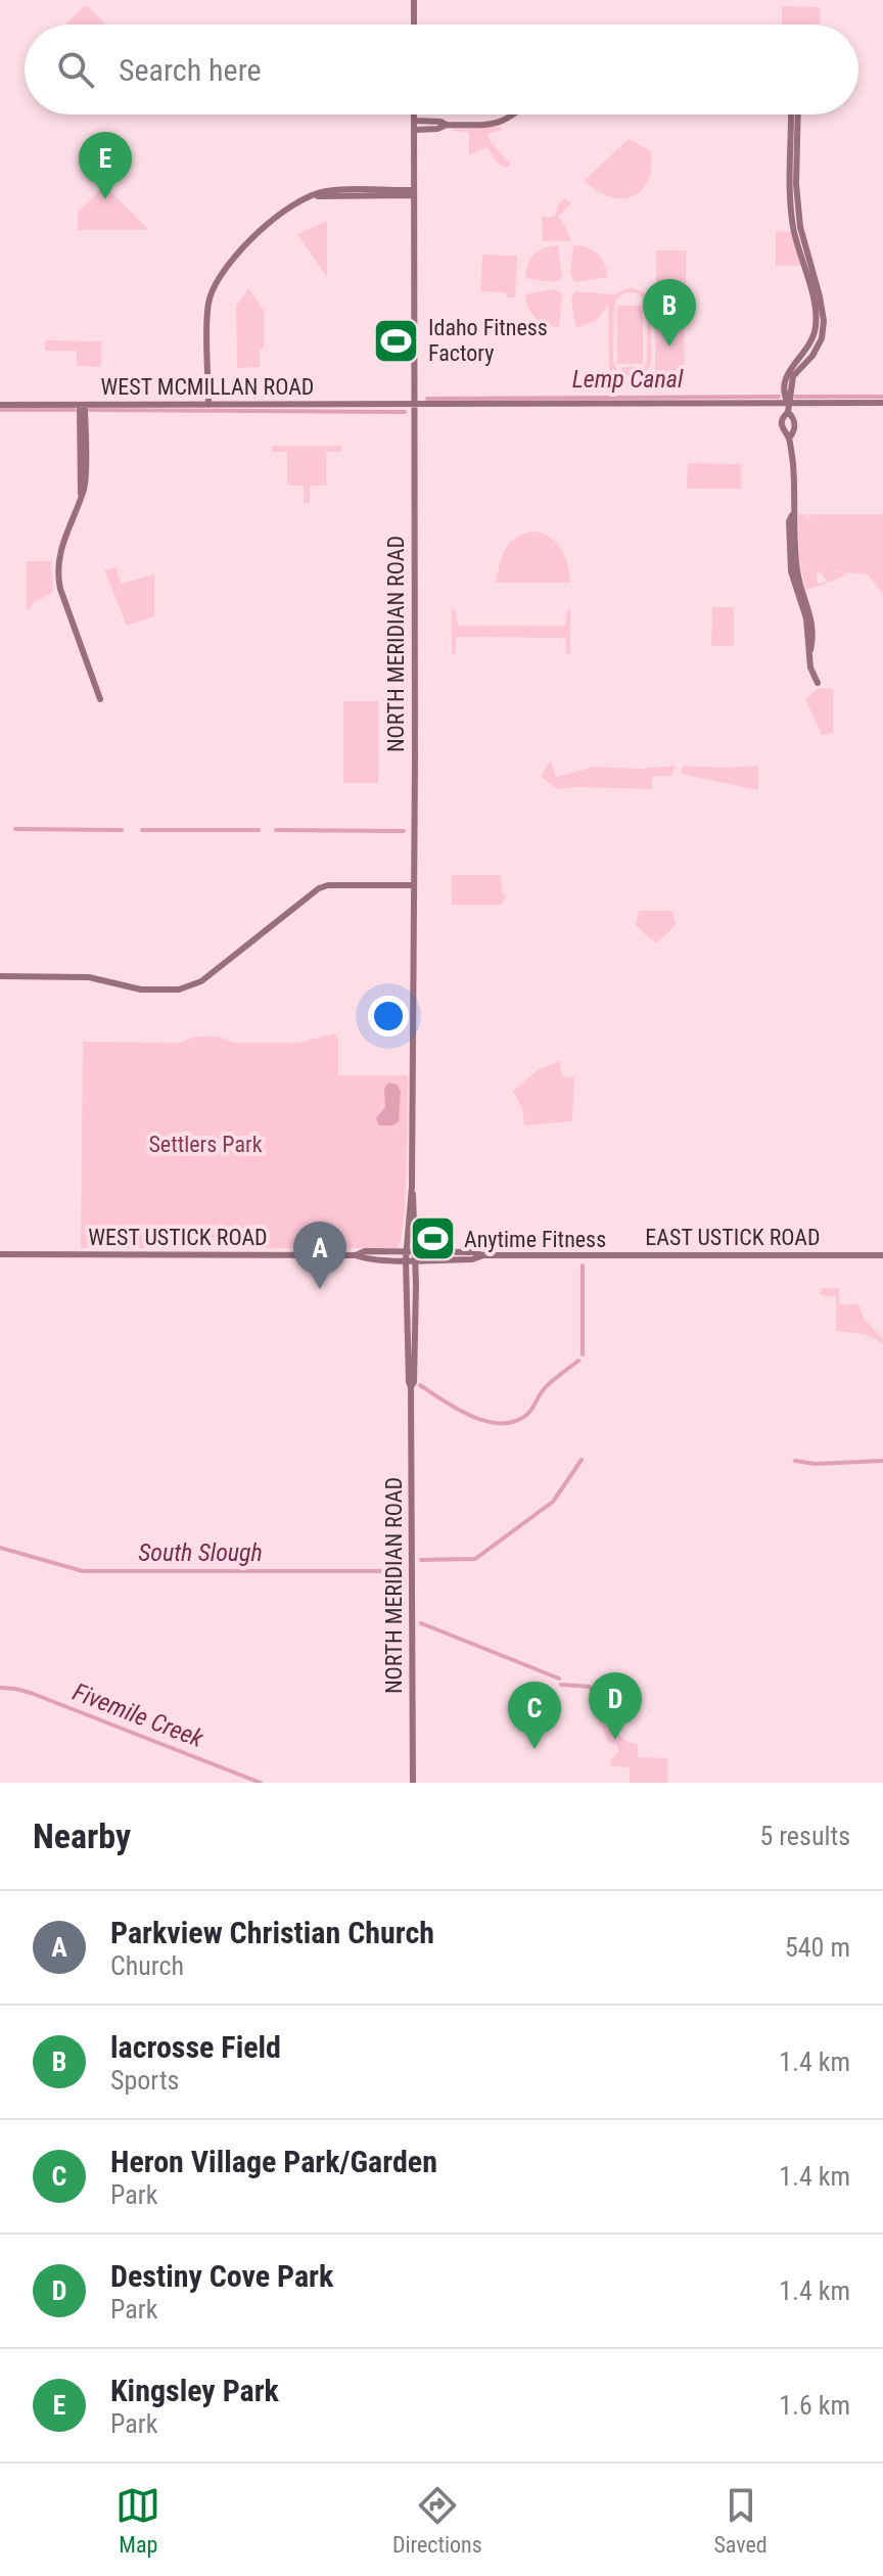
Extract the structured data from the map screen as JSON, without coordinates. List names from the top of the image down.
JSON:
{
  "streets": {
    "main road": [
      "WEST MCMILLAN ROAD",
      "NORTH MERIDIAN ROAD",
      "WEST USTICK ROAD",
      "EAST USTICK ROAD"
    ]
  },
  "crossings": [
    ["WEST MCMILLAN ROAD", "NORTH MERIDIAN ROAD"],
    ["NORTH MERIDIAN ROAD", "WEST USTICK ROAD"],
    ["NORTH MERIDIAN ROAD", "EAST USTICK ROAD"],
    ["WEST USTICK ROAD", "EAST USTICK ROAD"]
  ],
  "water": ["Lemp Canal", "South Slough", "Fivemile Creek"],
  "parks": ["Settlers Park"],
  "places": {
    "sports": ["Idaho Fitness Factory", "Anytime Fitness"]
  },
  "page": {
    "search": "Search here",
    "pins": [
      "E",
      "B",
      "A",
      "D",
      "C"
    ],
    "heading": ["Nearby", "5 results"],
    "list": [
      {
        "mark": "A",
        "name": "Parkview Christian Church",
        "note": "Church",
        "value": "540 m"
      },
      {
        "mark": "B",
        "name": "lacrosse Field",
        "note": "Sports",
        "value": "1.4 km"
      },
      {
        "mark": "C",
        "name": "Heron Village Park/Garden",
        "note": "Park",
        "value": "1.4 km"
      },
      {
        "mark": "D",
        "name": "Destiny Cove Park",
        "note": "Park",
        "value": "1.4 km"
      },
      {
        "mark": "E",
        "name": "Kingsley Park",
        "note": "Park",
        "value": "1.6 km"
      }
    ],
    "nav": ["Map", "Directions", "Saved"]
  }
}
